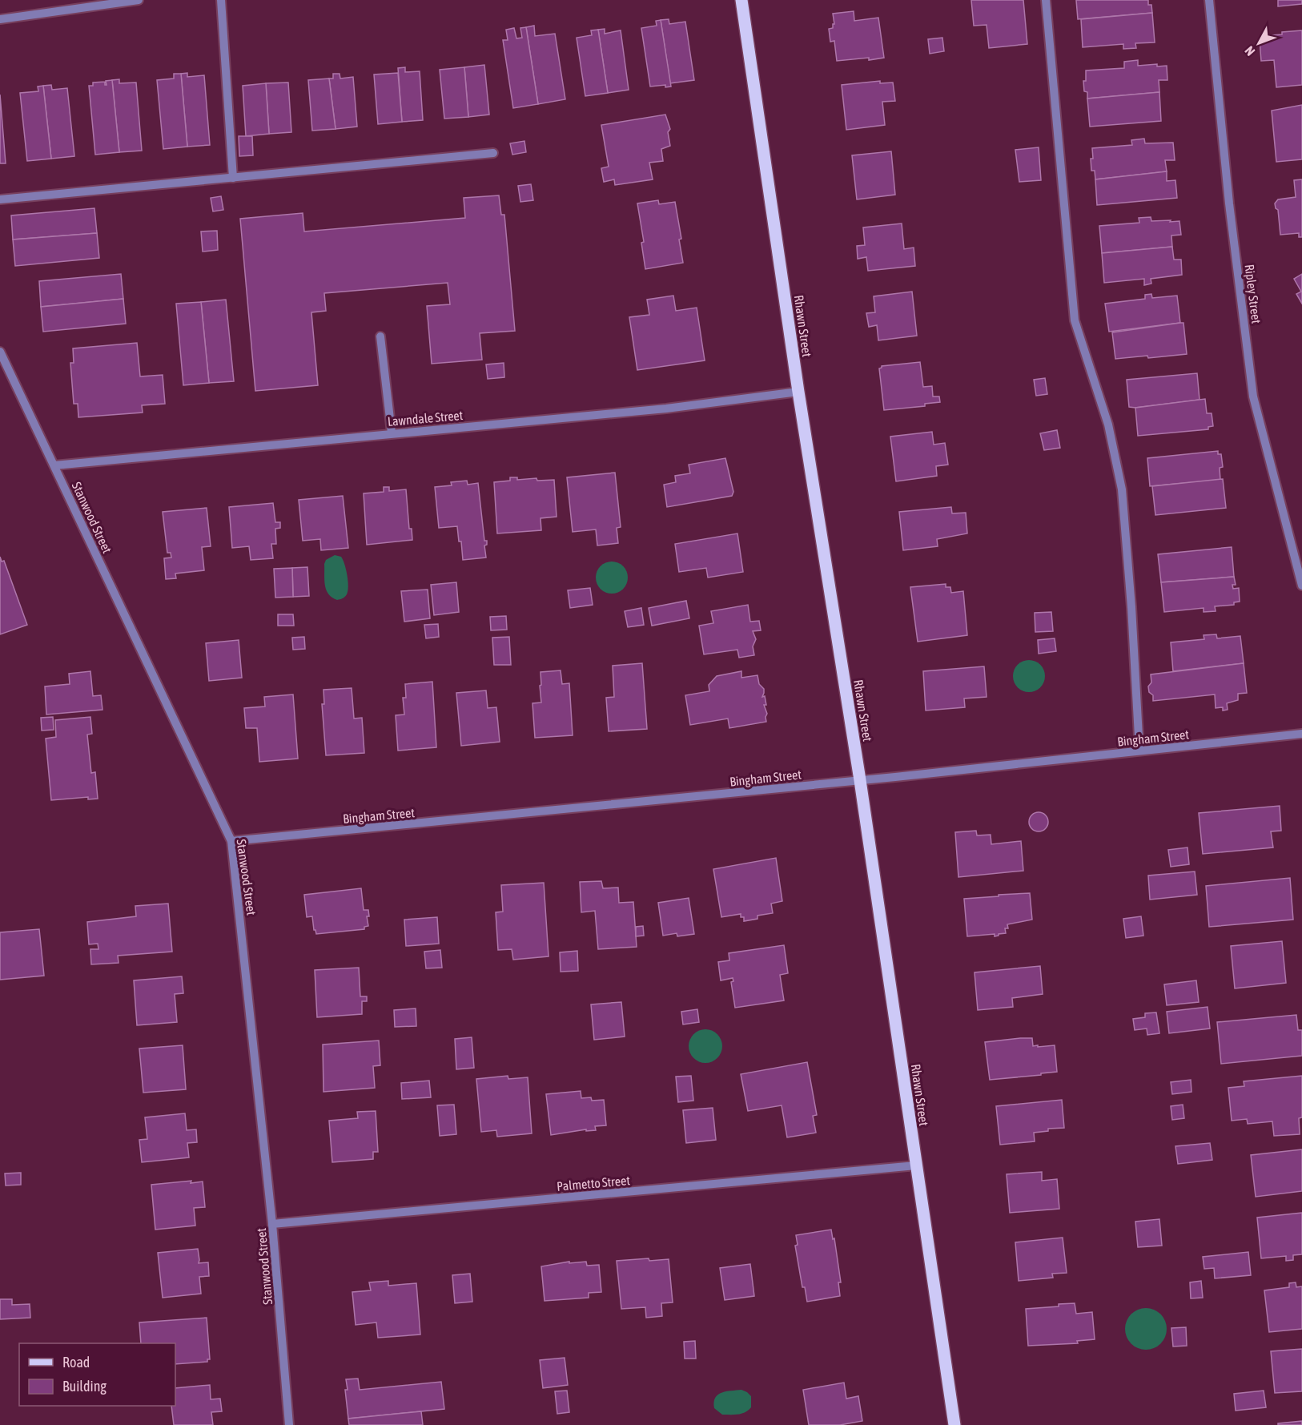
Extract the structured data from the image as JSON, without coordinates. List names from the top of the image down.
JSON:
{
  "streets": {
    "main road": ["Rhawn Street"],
    "street": [
      "Ripley Street",
      "Lawndale Street",
      "Stanwood Street",
      "Bingham Street",
      "Palmetto Street"
    ]
  },
  "crossings": [
    ["Rhawn Street", "Lawndale Street"],
    ["Rhawn Street", "Bingham Street"],
    ["Rhawn Street", "Palmetto Street"],
    ["Lawndale Street", "Stanwood Street"],
    ["Stanwood Street", "Bingham Street"],
    ["Stanwood Street", "Palmetto Street"]
  ],
  "legend": ["Road", "Building"],
  "north": "bottom left"
}
